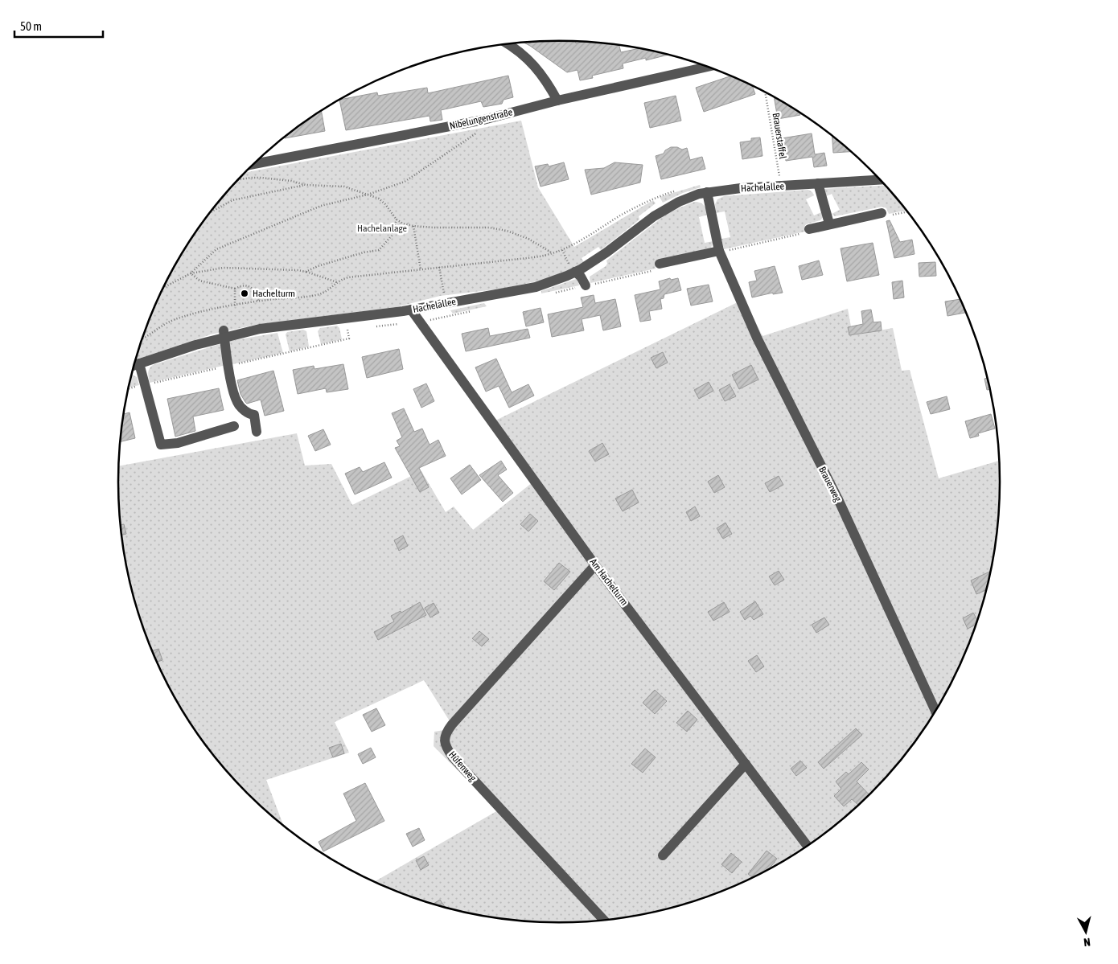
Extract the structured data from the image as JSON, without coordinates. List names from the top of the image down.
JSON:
{
  "streets": {
    "street": [
      "Nibelungenstraße",
      "Hachelallee",
      "Brauerweg",
      "Am Hachelturm",
      "Hüfenweg"
    ],
    "path": ["Brauerstaffel"]
  },
  "crossings": [
    ["Brauerstaffel", "Hachelallee"],
    ["Hachelallee", "Am Hachelturm"],
    ["Am Hachelturm", "Hüfenweg"]
  ],
  "parks": ["Hachelanlage"],
  "places": ["Hachelturm"],
  "scale_bar": "50 m",
  "north": "bottom"
}
